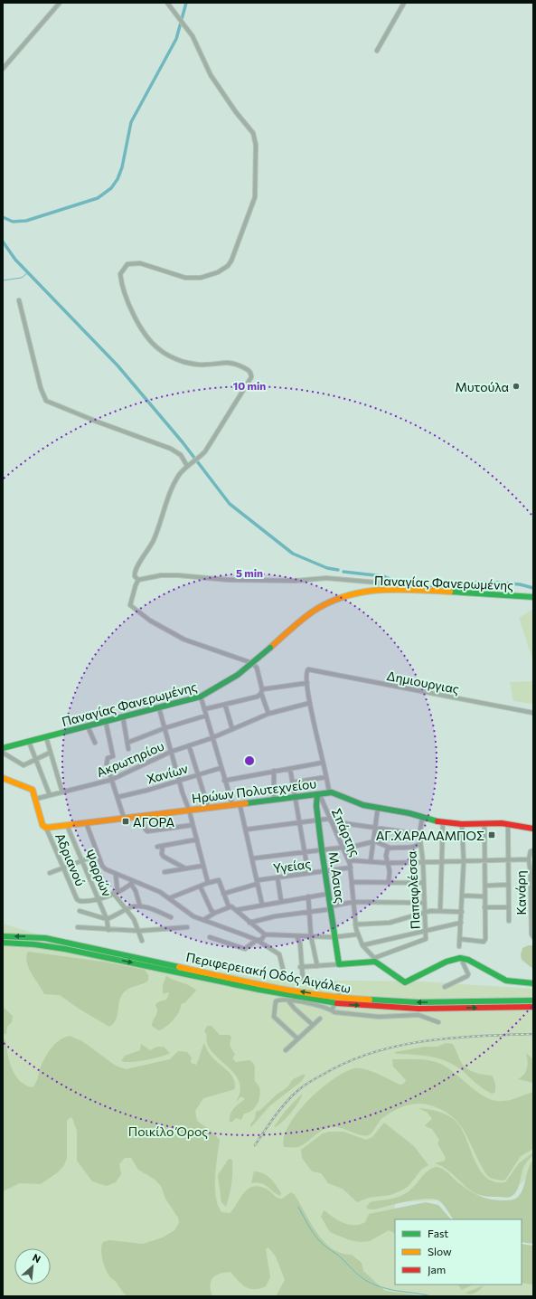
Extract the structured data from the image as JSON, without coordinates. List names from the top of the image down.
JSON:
{
  "streets": {
    "main road": [
      "Παναγίας Φανερωμένης",
      "Ηρώων Πολυτεχνείου",
      "Μ. Ασιας",
      "Περιφερειακή Οδός Αιγάλεω"
    ],
    "street": [
      "Δημιουργιας",
      "Ακρωτηρίου",
      "Χανίων",
      "Σπάρτης",
      "Αδριανού",
      "Υγείας",
      "Ψαρρών",
      "Παπαφλέσσα",
      "Κανάρη"
    ]
  },
  "crossings": [
    ["Ηρώων Πολυτεχνείου", "Σπάρτης"],
    ["Ηρώων Πολυτεχνείου", "Αδριανού"],
    ["Ηρώων Πολυτεχνείου", "Ψαρρών"],
    ["Ηρώων Πολυτεχνείου", "Μ. Ασιας"],
    ["Ηρώων Πολυτεχνείου", "Παπαφλέσσα"],
    ["Σπάρτης", "Υγείας"],
    ["Σπάρτης", "Μ. Ασιας"],
    ["Σπάρτης", "Παπαφλέσσα"],
    ["Αδριανού", "Ψαρρών"],
    ["Υγείας", "Μ. Ασιας"]
  ],
  "parks": ["Ποικίλο Όρος"],
  "places": {
    "other": ["Μυτούλα"],
    "transit": ["ΑΓΟΡΑ", "ΑΓ.ΧΑΡΑΛΑΜΠΟΣ"]
  },
  "legend": ["Fast", "Slow", "Jam"],
  "north": "top right",
  "rings": ["10 min", "5 min"]
}
